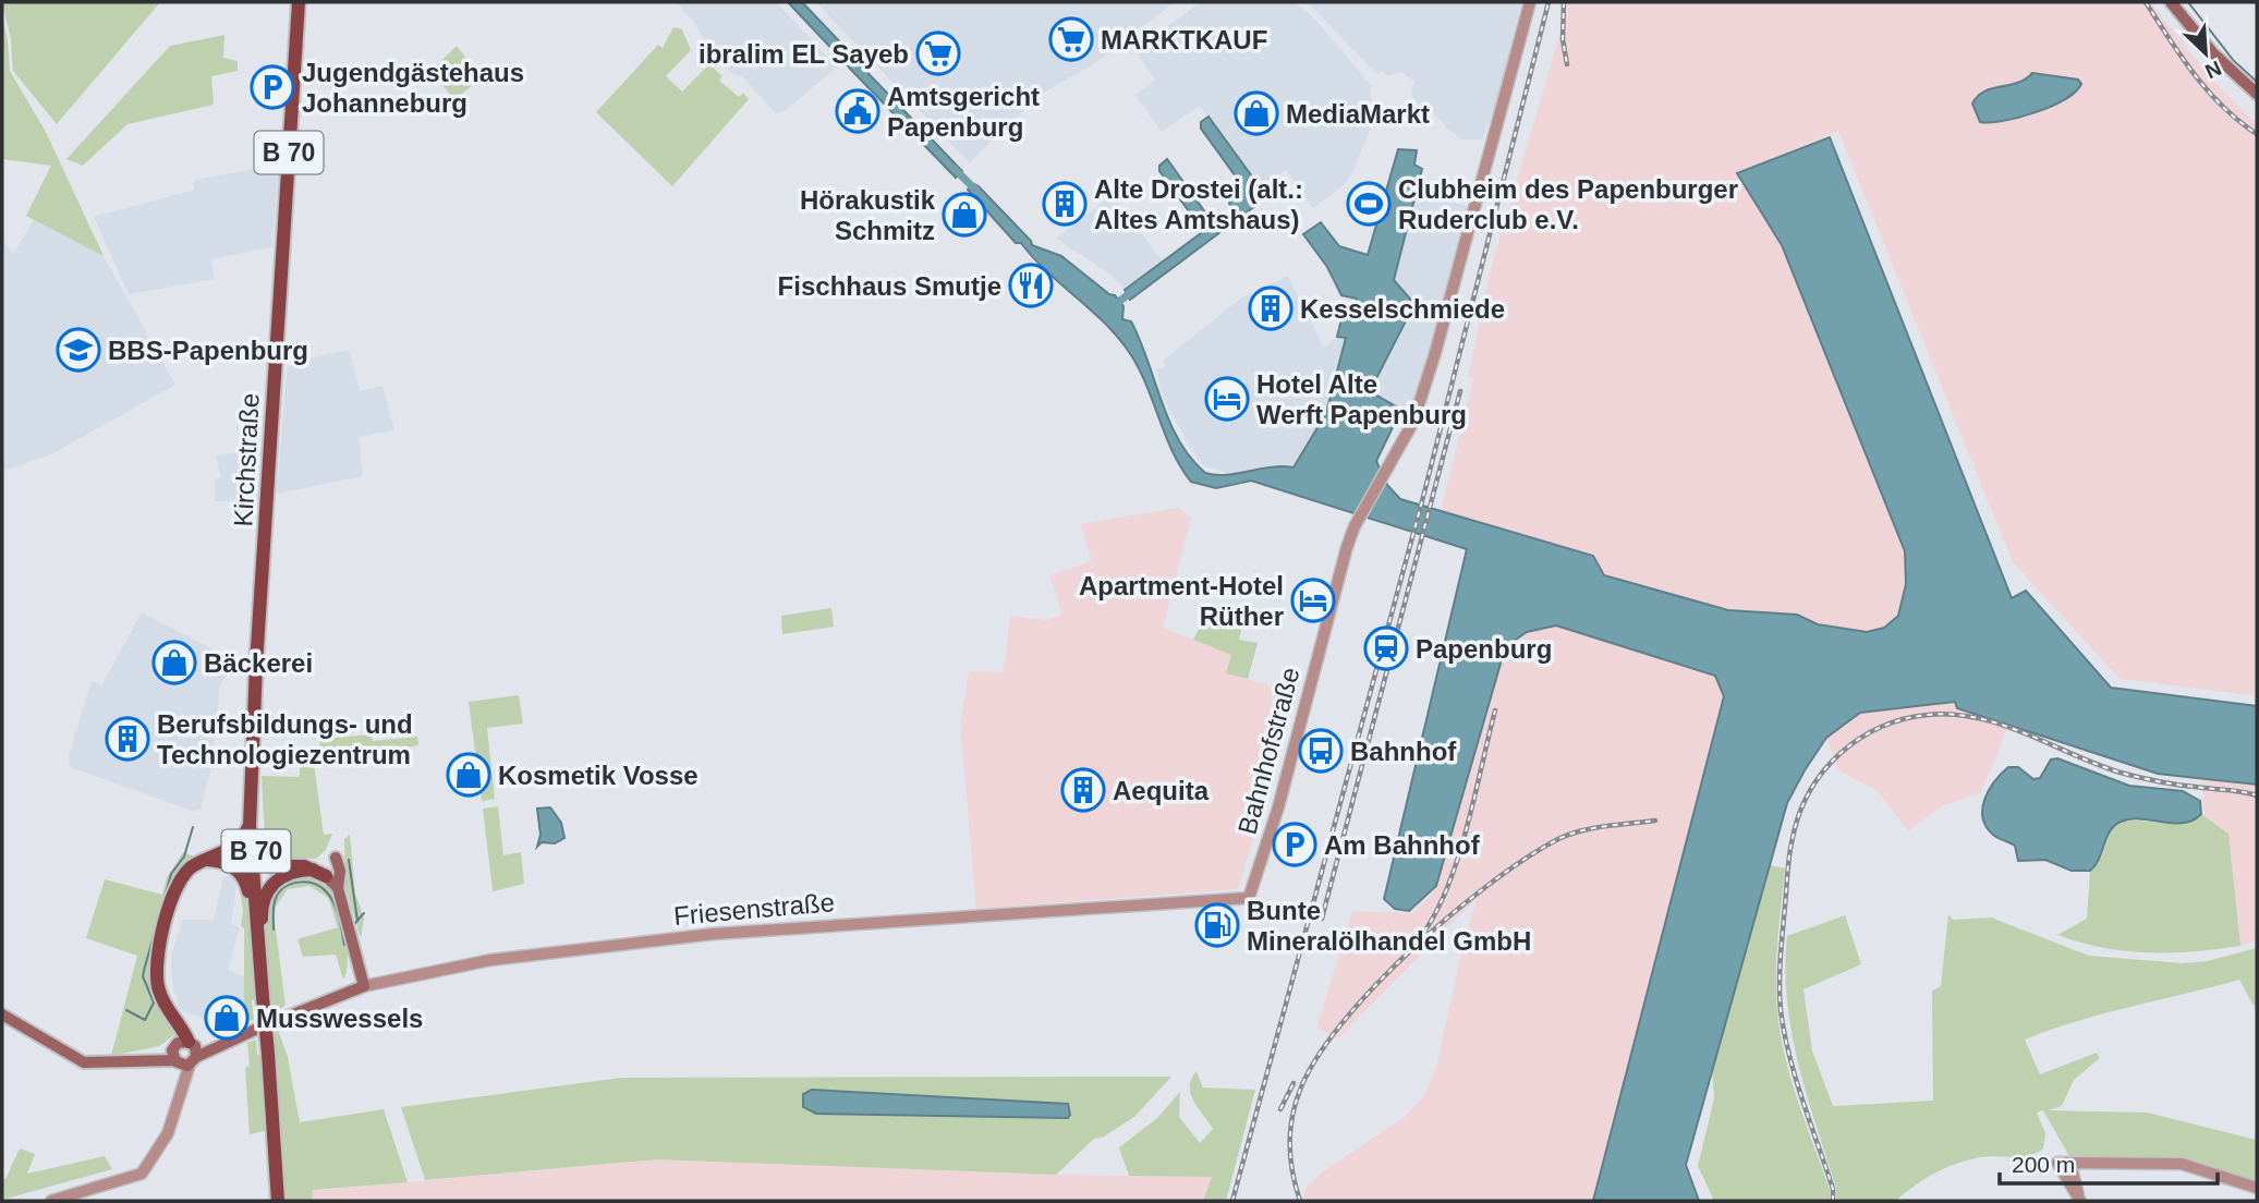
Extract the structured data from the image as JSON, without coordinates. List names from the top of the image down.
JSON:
{
  "streets": {
    "main road": ["B 70", "Kirchstraße", "Friesenstraße"],
    "street": ["Bahnhofstraße"]
  },
  "crossings": [
    ["B 70", "Kirchstraße"],
    ["Bahnhofstraße", "Friesenstraße"]
  ],
  "places": {
    "supermarket": ["MARKTKAUF", "ibralim EL Sayeb"],
    "parking": ["Jugendgästehaus Johanneburg", "Am Bahnhof"],
    "public building": ["Amtsgericht Papenburg"],
    "shop": [
      "MediaMarkt",
      "Hörakustik Schmitz",
      "Bäckerei",
      "Kosmetik Vosse",
      "Musswessels"
    ],
    "building": [
      "Alte Drostei (alt.: Altes Amtshaus)",
      "Kesselschmiede",
      "Berufsbildungs- und Technologiezentrum",
      "Aequita"
    ],
    "sports": ["Clubheim des Papenburger Ruderclub e.V."],
    "restaurant": ["Fischhaus Smutje"],
    "school or university": ["BBS-Papenburg"],
    "hotel": ["Hotel Alte Werft Papenburg", "Apartment-Hotel Rüther"],
    "station": ["Papenburg"],
    "bus stop": ["Bahnhof"],
    "fuel station": ["Bunte Mineralölhandel GmbH"]
  },
  "scale_bar": "200 m",
  "north": "bottom right"
}
